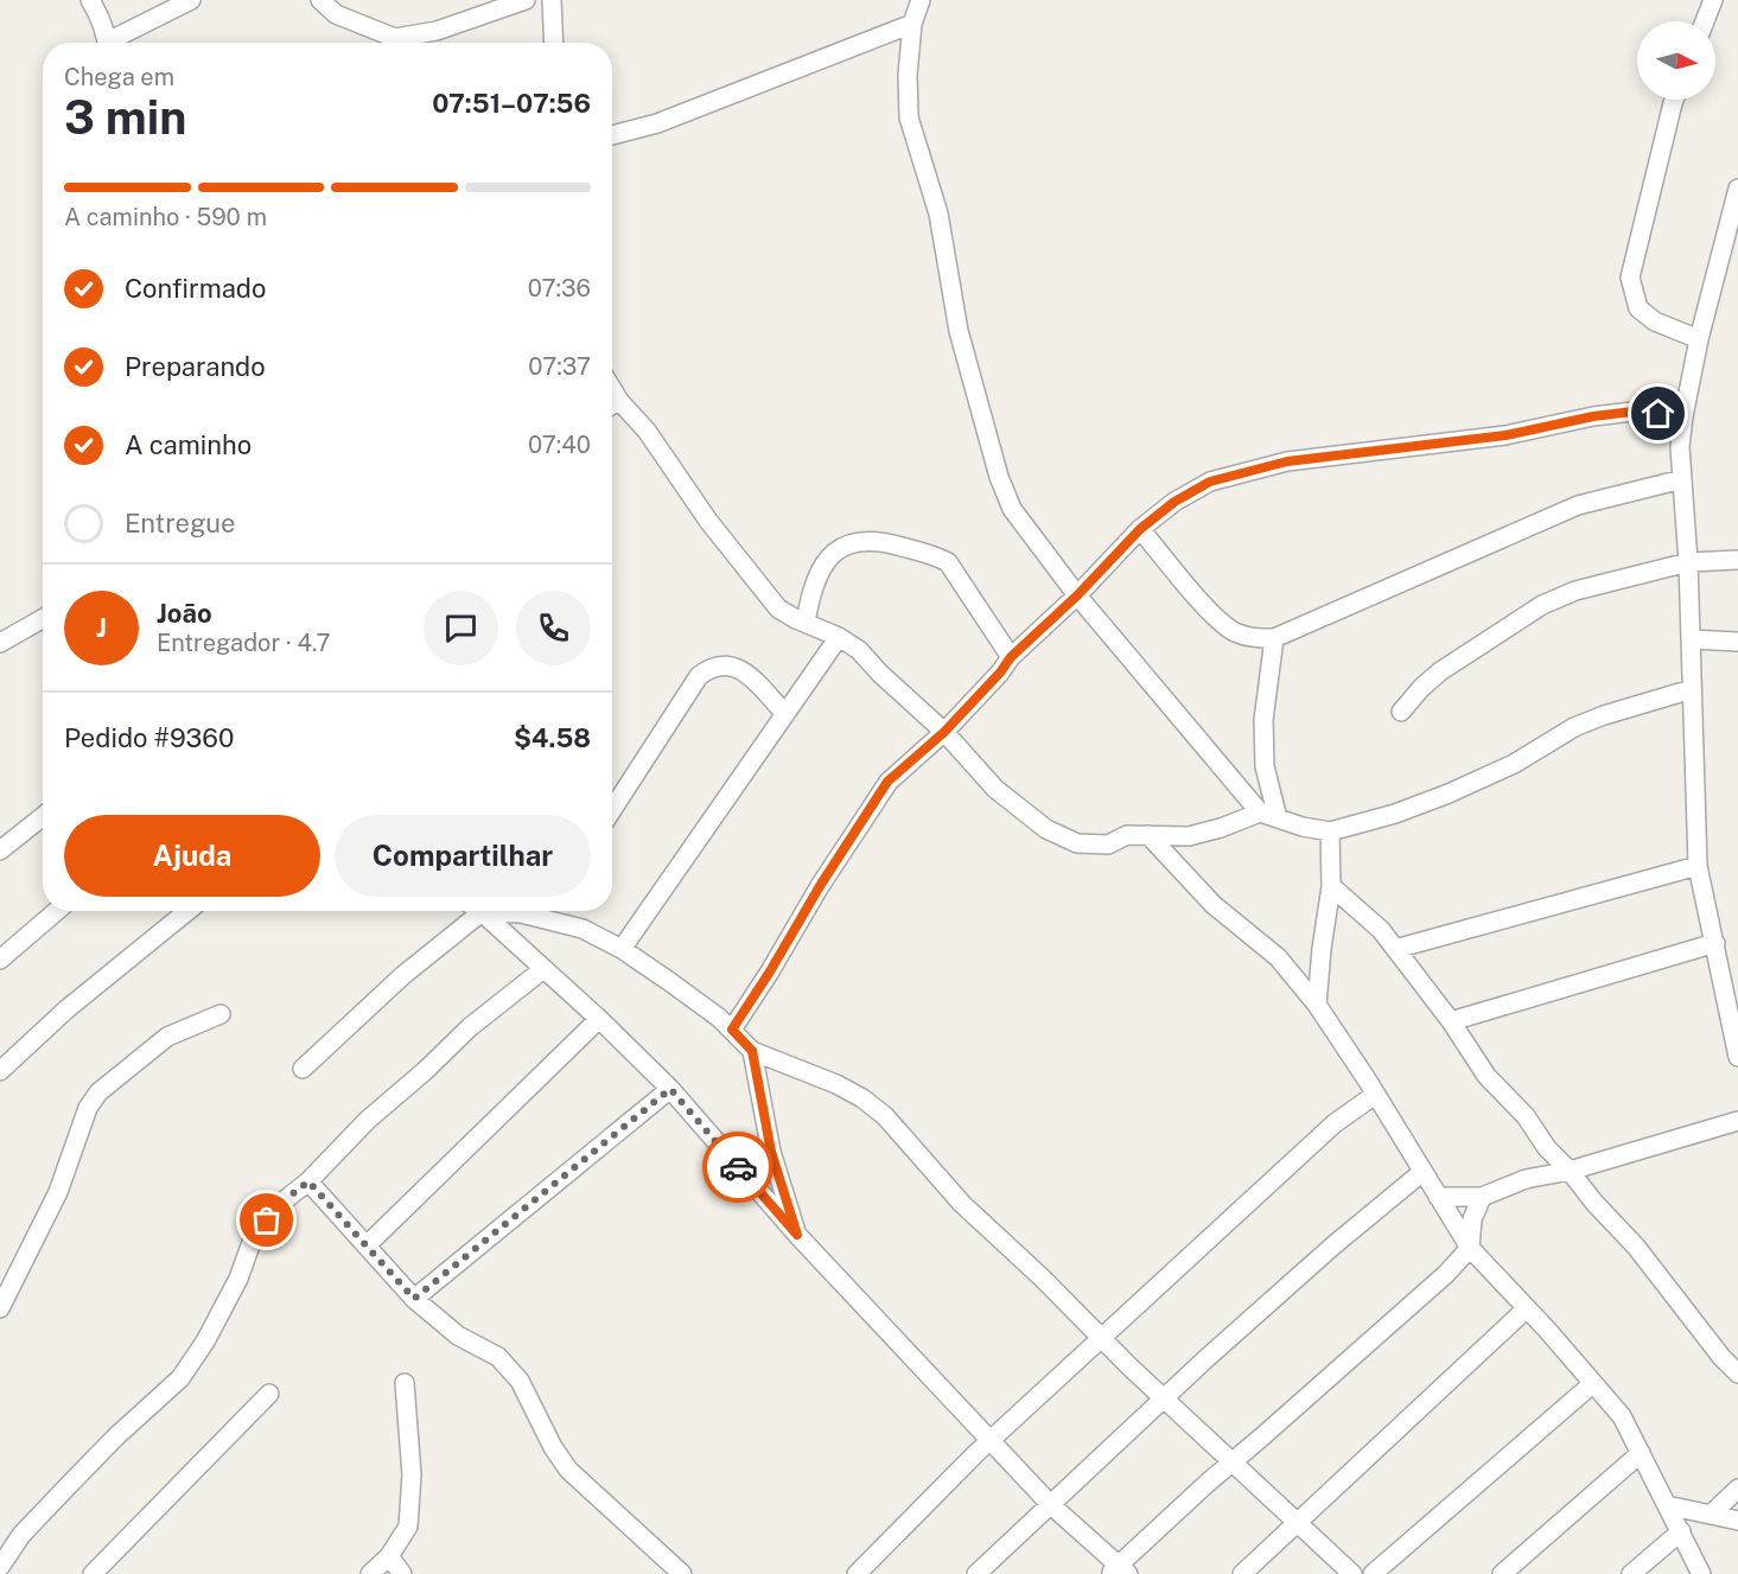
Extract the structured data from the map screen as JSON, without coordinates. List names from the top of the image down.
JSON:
{
  "north": "right",
  "page": {
    "heading": ["3 min", "Chega em", "07:51–07:56"],
    "panel": [
      "João",
      "Entregador · 4.7",
      "Pedido #9360",
      "$4.58"
    ],
    "bar": "A caminho · 590 m",
    "list": [
      ["Confirmado", "07:36"],
      ["Preparando", "07:37"],
      ["A caminho", "07:40"],
      "Entregue"
    ],
    "round": "J",
    "buttons": ["Ajuda", "Compartilhar"]
  }
}
